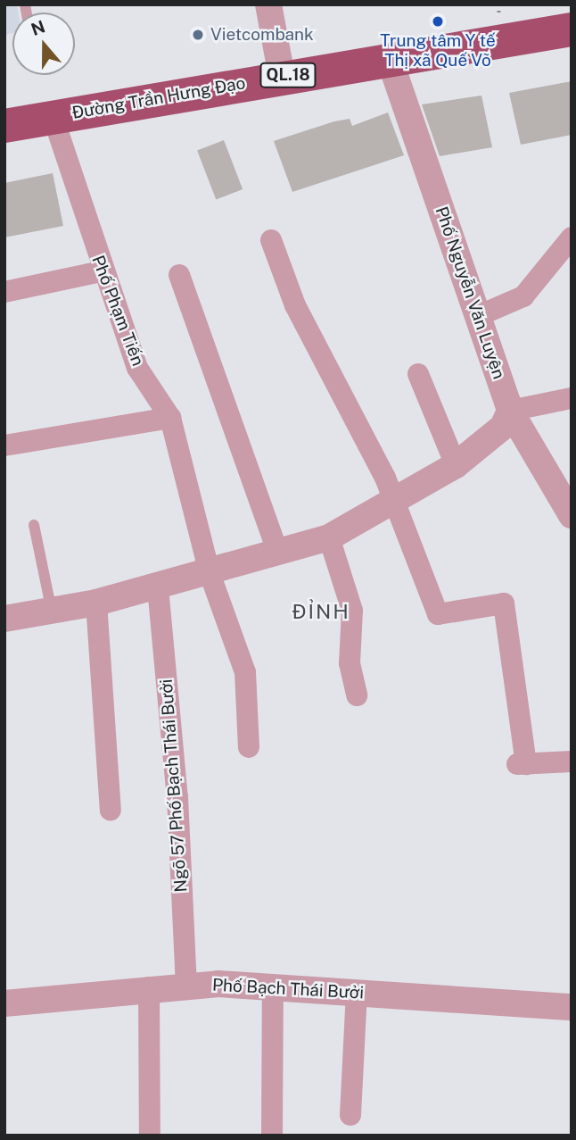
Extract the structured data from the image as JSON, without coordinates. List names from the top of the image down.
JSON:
{
  "streets": {
    "highway": ["QL.18", "Đường Trần Hưng Đạo"],
    "street": [
      "Phố Nguyễn Văn Luyện",
      "Phố Phạm Tiến",
      "Ngõ 57 Phố Bạch Thái Bưởi",
      "Phố Bạch Thái Bưởi"
    ]
  },
  "crossings": [
    ["Đường Trần Hưng Đạo", "Phố Nguyễn Văn Luyện"],
    ["Đường Trần Hưng Đạo", "Phố Phạm Tiến"],
    ["Ngõ 57 Phố Bạch Thái Bưởi", "Phố Bạch Thái Bưởi"]
  ],
  "districts": ["ĐỈNH"],
  "places": ["Trung tâm Y tế Thị xã Quế Võ", "Vietcombank"],
  "north": "top"
}
